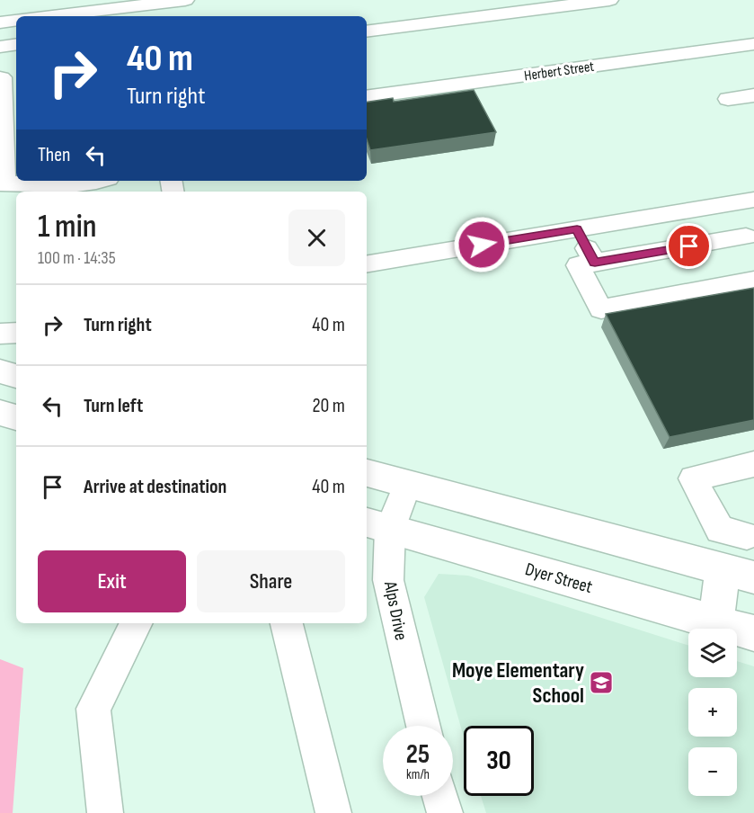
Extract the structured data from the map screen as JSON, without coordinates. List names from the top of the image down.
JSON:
{
  "streets": {
    "main road": ["Dyer Street"],
    "street": ["Herbert Street", "Alps Drive"]
  },
  "crossings": [
    ["Dyer Street", "Alps Drive"]
  ],
  "places": {
    "school or university": ["Moye Elementary School"]
  },
  "page": {
    "turn": ["40 m", "Turn right"],
    "then": "Then",
    "heading": ["1 min", "100 m · 14:35"],
    "list": [
      {
        "name": "Turn right",
        "value": "40 m"
      },
      {
        "name": "Turn left",
        "value": "20 m"
      },
      {
        "name": "Arrive at destination",
        "value": "40 m"
      }
    ],
    "buttons": ["Exit", "Share"],
    "map_buttons": ["+", "−"],
    "speed": "25 km/h",
    "limit": "30"
  }
}
